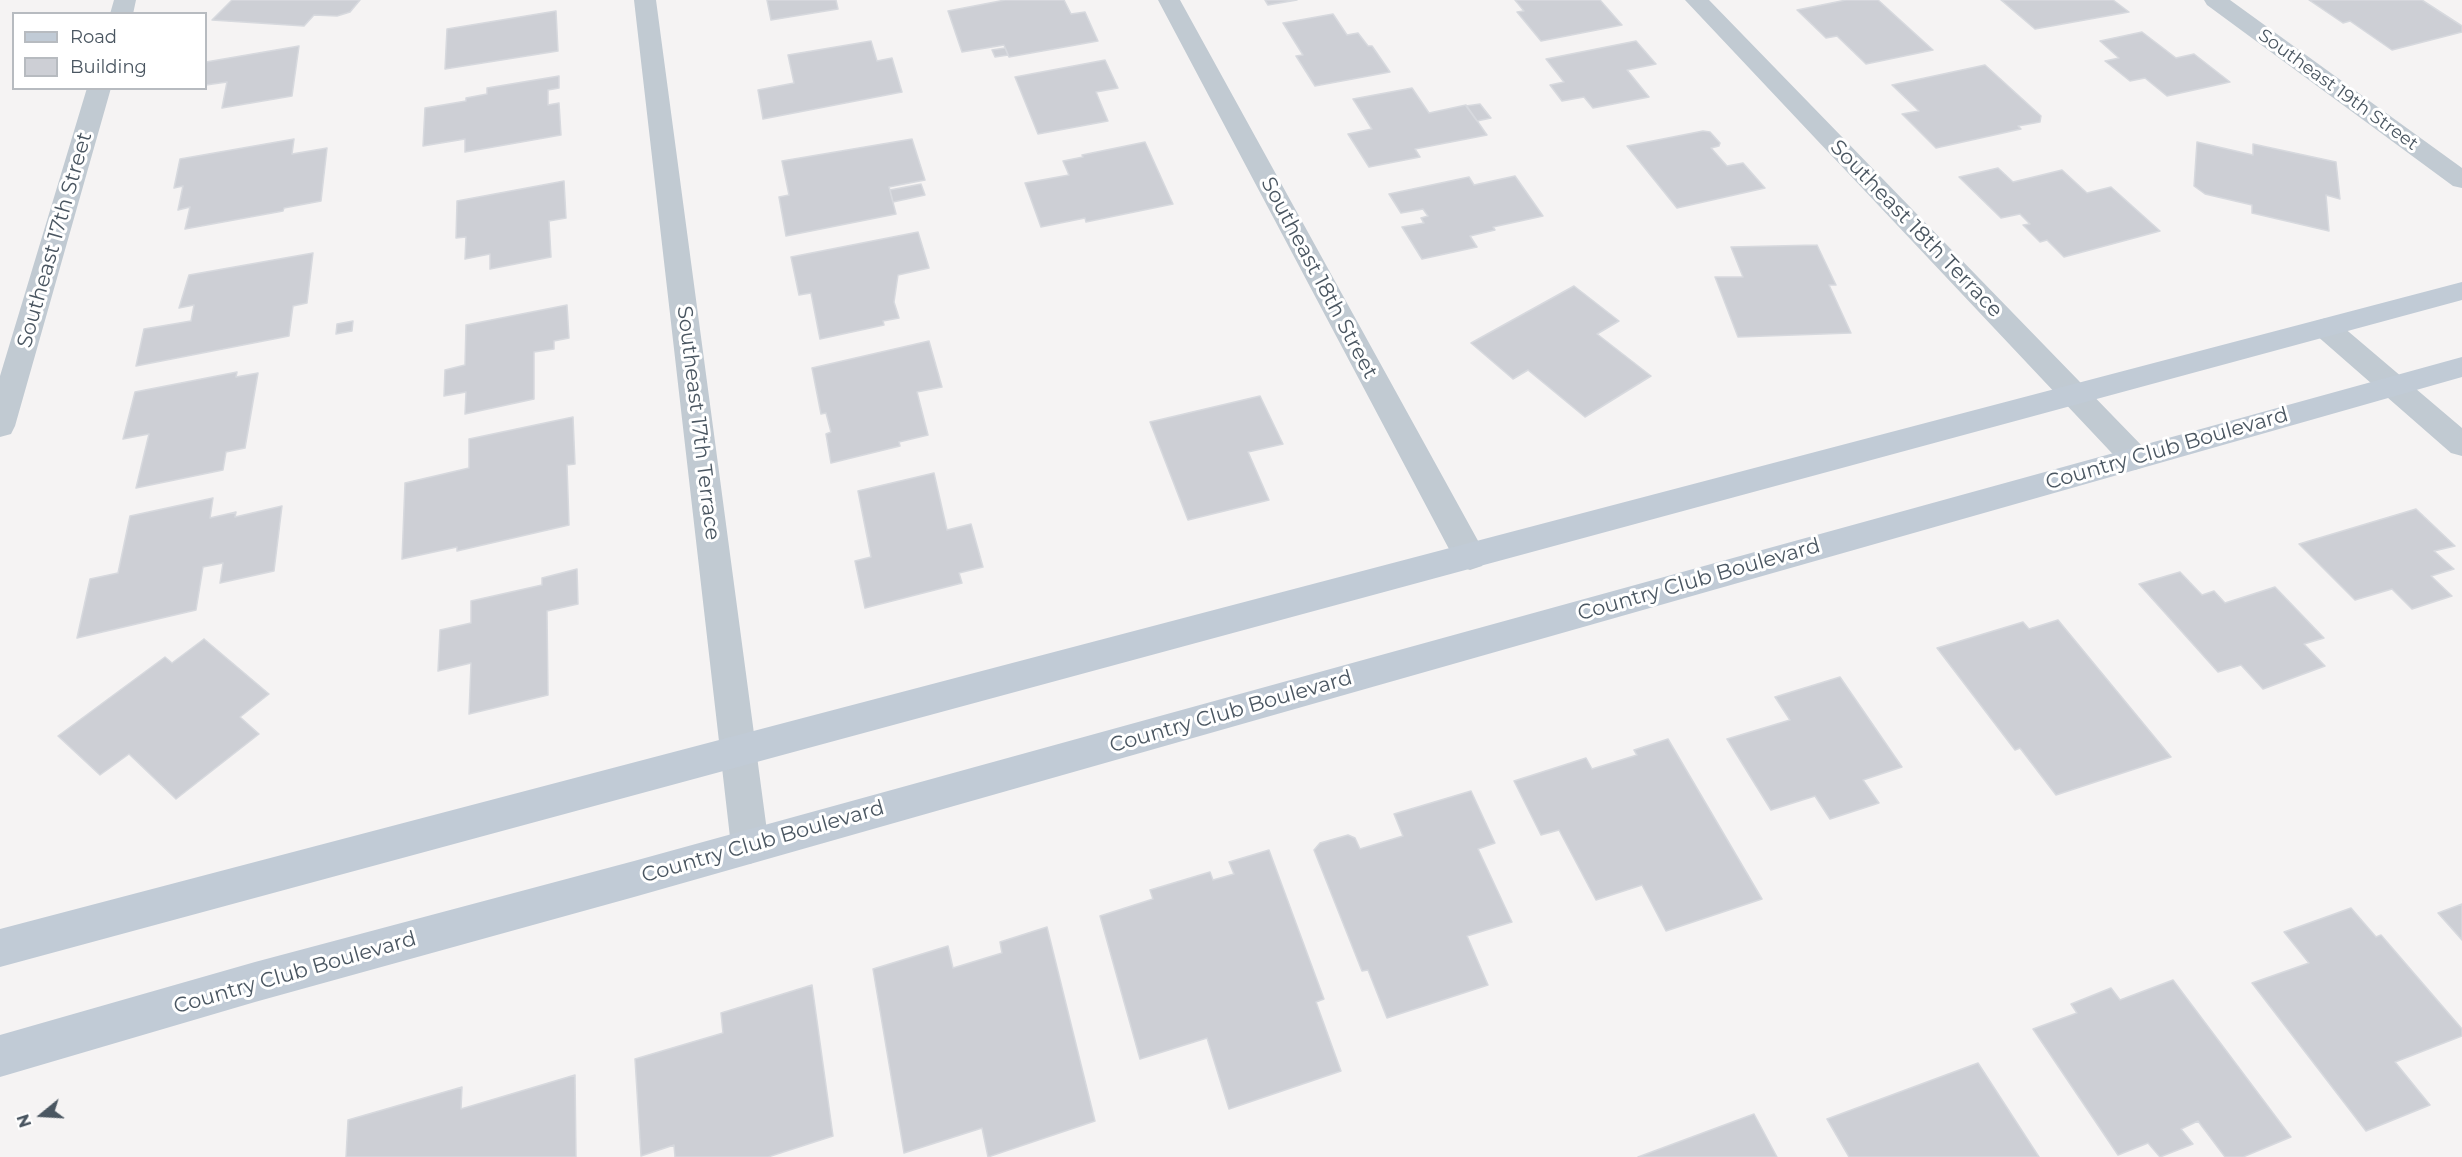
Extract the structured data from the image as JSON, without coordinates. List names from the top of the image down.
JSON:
{
  "streets": {
    "main road": ["Country Club Boulevard"],
    "street": [
      "Southeast 19th Street",
      "Southeast 18th Terrace",
      "Southeast 17th Street",
      "Southeast 18th Street",
      "Southeast 17th Terrace"
    ]
  },
  "crossings": [
    ["Southeast 18th Terrace", "Country Club Boulevard"],
    ["Southeast 17th Terrace", "Country Club Boulevard"]
  ],
  "legend": ["Road", "Building"],
  "north": "left"
}
